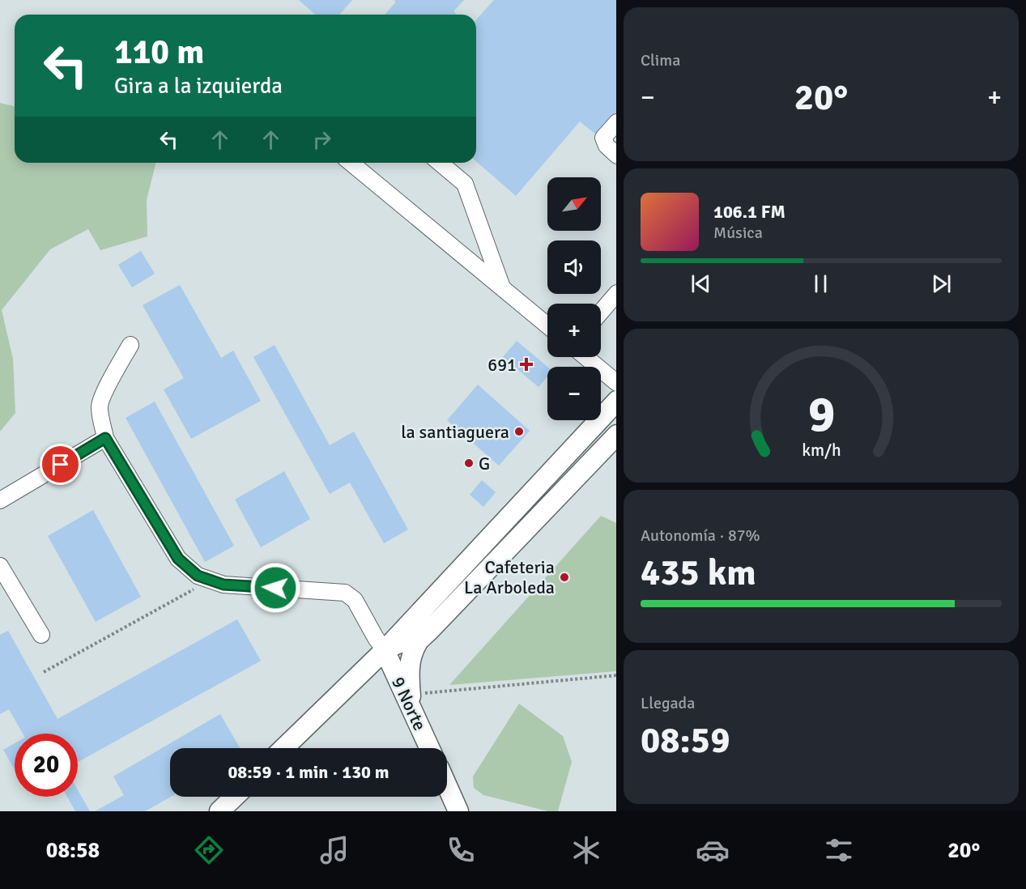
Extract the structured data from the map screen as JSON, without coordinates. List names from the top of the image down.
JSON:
{
  "streets": {
    "main road": ["9 Norte"]
  },
  "places": {
    "health": ["691"],
    "other": ["la santiaguera", "G", "Cafeteria La Arboleda"]
  },
  "north": "top right",
  "page": {
    "tile": [
      "Clima",
      ["Autonomía · 87%", "435 km"],
      ["Llegada", "08:59"]
    ],
    "turn": ["110 m", "Gira a la izquierda"],
    "heat": ["−", "20°", "+"],
    "map_buttons": ["+", "−"],
    "song": ["106.1 FM", "Música"],
    "limit": "20",
    "trip": "08:59 · 1 min · 130 m",
    "tabs": ["08:58", "20°"],
    "gauge": ["9", "km/h"]
  }
}
